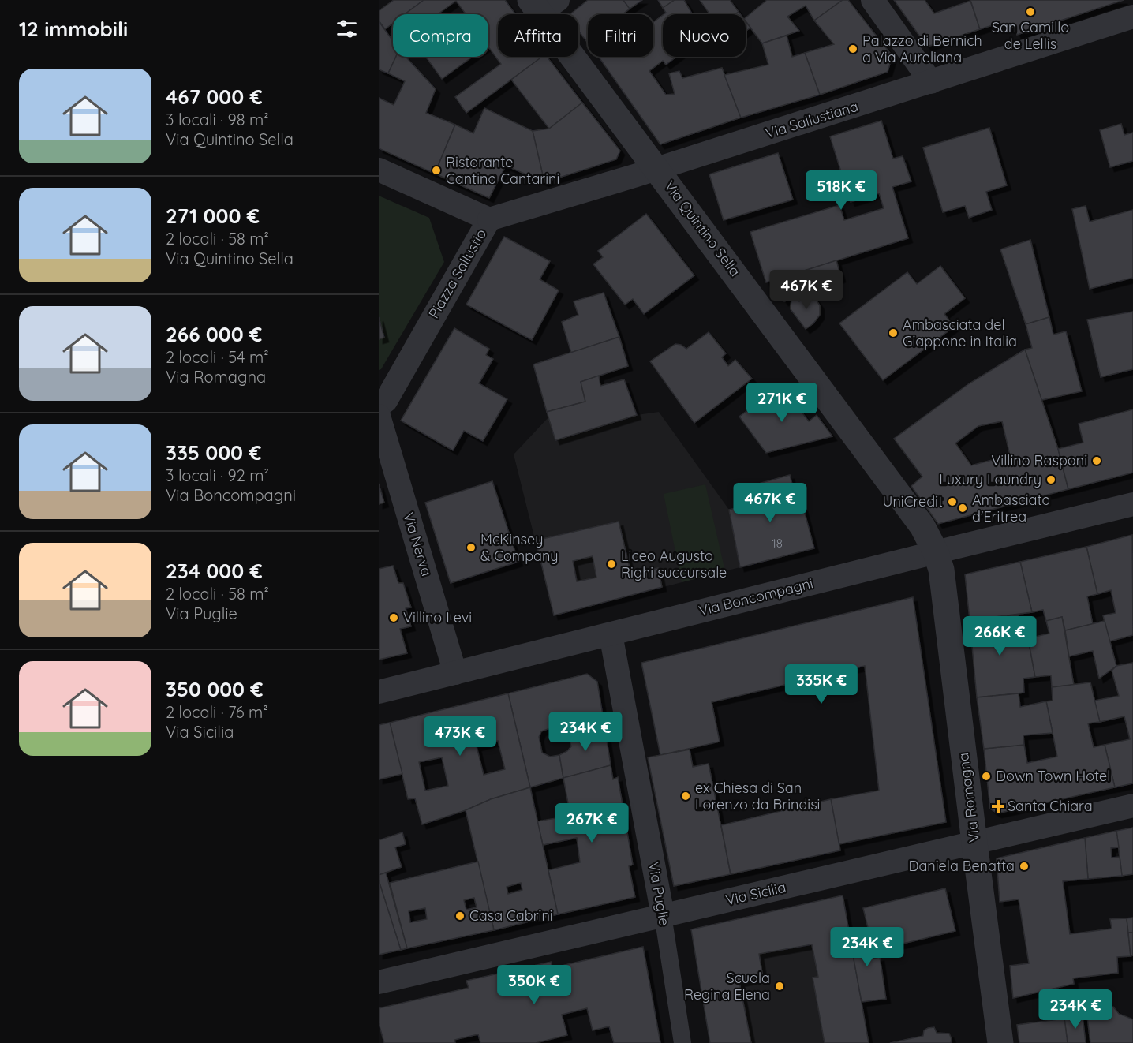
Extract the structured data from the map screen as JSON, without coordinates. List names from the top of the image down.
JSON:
{
  "streets": {
    "street": [
      "Via Sallustiana",
      "Via Quintino Sella",
      "Piazza Sallustio",
      "Via Nerva",
      "Via Boncompagni",
      "Via Romagna",
      "Via Puglie",
      "Via Sicilia"
    ]
  },
  "crossings": [
    ["Via Sallustiana", "Via Quintino Sella"],
    ["Via Sallustiana", "Piazza Sallustio"],
    ["Via Quintino Sella", "Via Boncompagni"],
    ["Via Quintino Sella", "Via Romagna"],
    ["Via Nerva", "Via Boncompagni"],
    ["Via Boncompagni", "Via Romagna"],
    ["Via Boncompagni", "Via Puglie"],
    ["Via Romagna", "Via Sicilia"],
    ["Via Puglie", "Via Sicilia"]
  ],
  "places": {
    "other": [
      "San Camillo de Lellis",
      "Palazzo di Bernich a Via Aureliana",
      "Ristorante Cantina Cantarini",
      "Ambasciata del Giappone in Italia",
      "Villino Rasponi",
      "Luxury Laundry",
      "UniCredit",
      "Ambasciata d'Eritrea",
      "McKinsey & Company",
      "Liceo Augusto Righi succursale",
      "Villino Levi",
      "Down Town Hotel",
      "ex Chiesa di San Lorenzo da Brindisi",
      "Daniela Benatta",
      "Casa Cabrini",
      "Scuola Regina Elena"
    ],
    "health": ["Santa Chiara"]
  },
  "house_numbers": ["18"],
  "page": {
    "heading": "12 immobili",
    "chip": [
      "Compra",
      "Affitta",
      "Filtri",
      "Nuovo"
    ],
    "list": [
      {
        "name": "467 000 €",
        "note": "3 locali · 98 m² · Via Quintino Sella"
      },
      {
        "name": "271 000 €",
        "note": "2 locali · 58 m² · Via Quintino Sella"
      },
      {
        "name": "266 000 €",
        "note": "2 locali · 54 m² · Via Romagna"
      },
      {
        "name": "335 000 €",
        "note": "3 locali · 92 m² · Via Boncompagni"
      },
      {
        "name": "234 000 €",
        "note": "2 locali · 58 m² · Via Puglie"
      },
      {
        "name": "350 000 €",
        "note": "2 locali · 76 m² · Via Sicilia"
      }
    ],
    "price": [
      "518K €",
      "467K €",
      "271K €",
      "467K €",
      "266K €",
      "335K €",
      "234K €",
      "473K €",
      "267K €",
      "234K €",
      "350K €",
      "234K €"
    ]
  }
}
